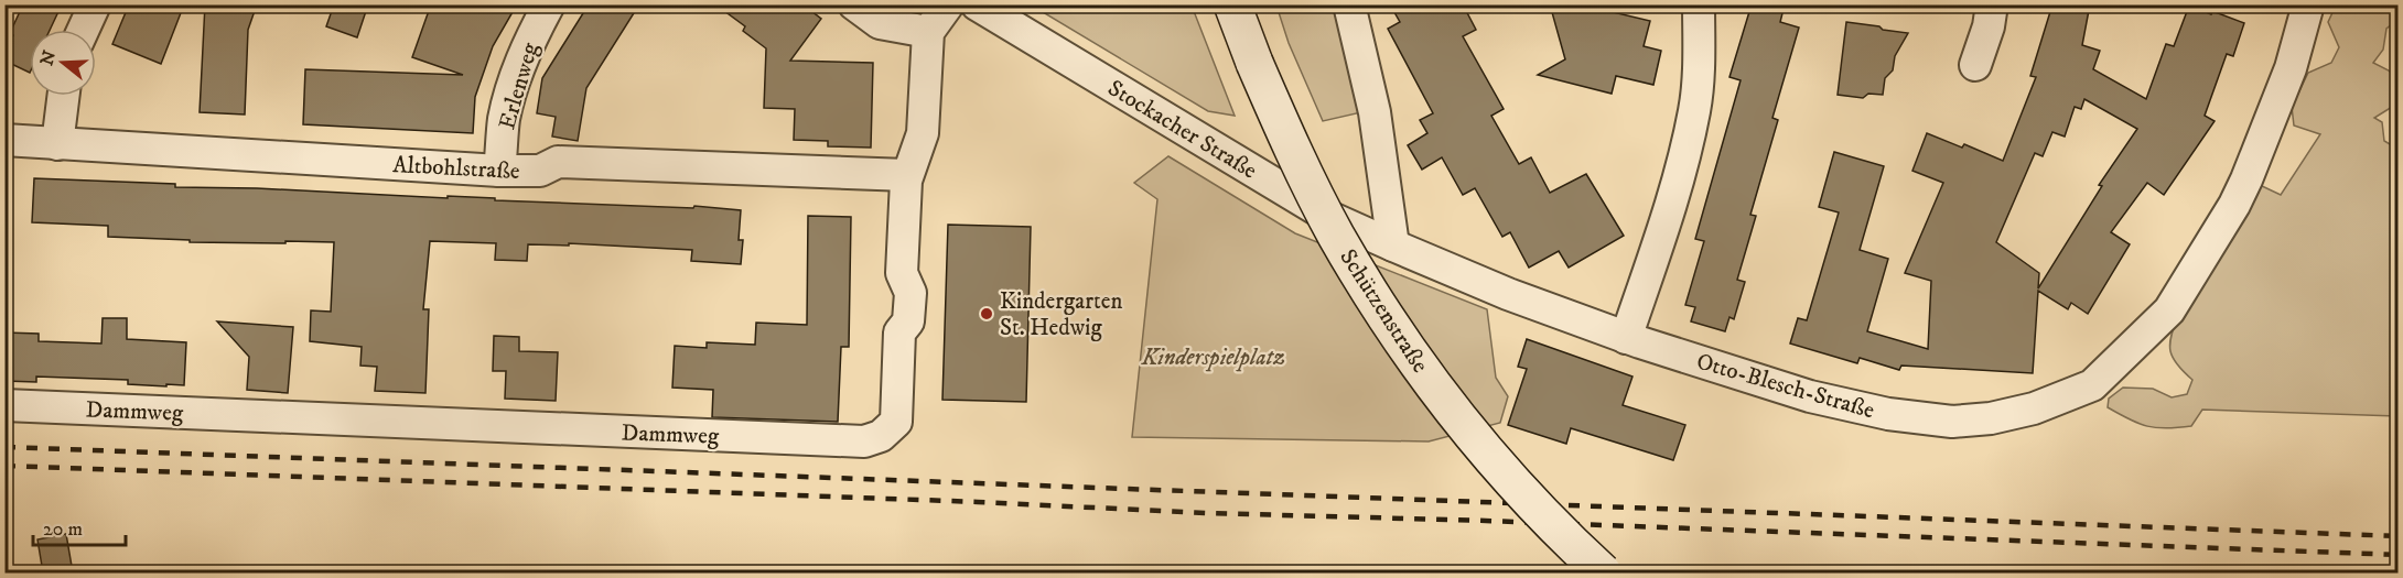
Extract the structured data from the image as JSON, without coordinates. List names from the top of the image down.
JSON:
{
  "streets": {
    "main road": ["Schützenstraße"],
    "street": [
      "Erlenweg",
      "Stockacher Straße",
      "Altbohlstraße",
      "Otto-Blesch-Straße",
      "Dammweg"
    ]
  },
  "crossings": [
    ["Erlenweg", "Altbohlstraße"],
    ["Stockacher Straße", "Otto-Blesch-Straße"],
    ["Altbohlstraße", "Dammweg"]
  ],
  "parks": ["Kinderspielplatz"],
  "places": ["Kindergarten St. Hedwig"],
  "scale_bar": "20 m",
  "north": "left"
}
